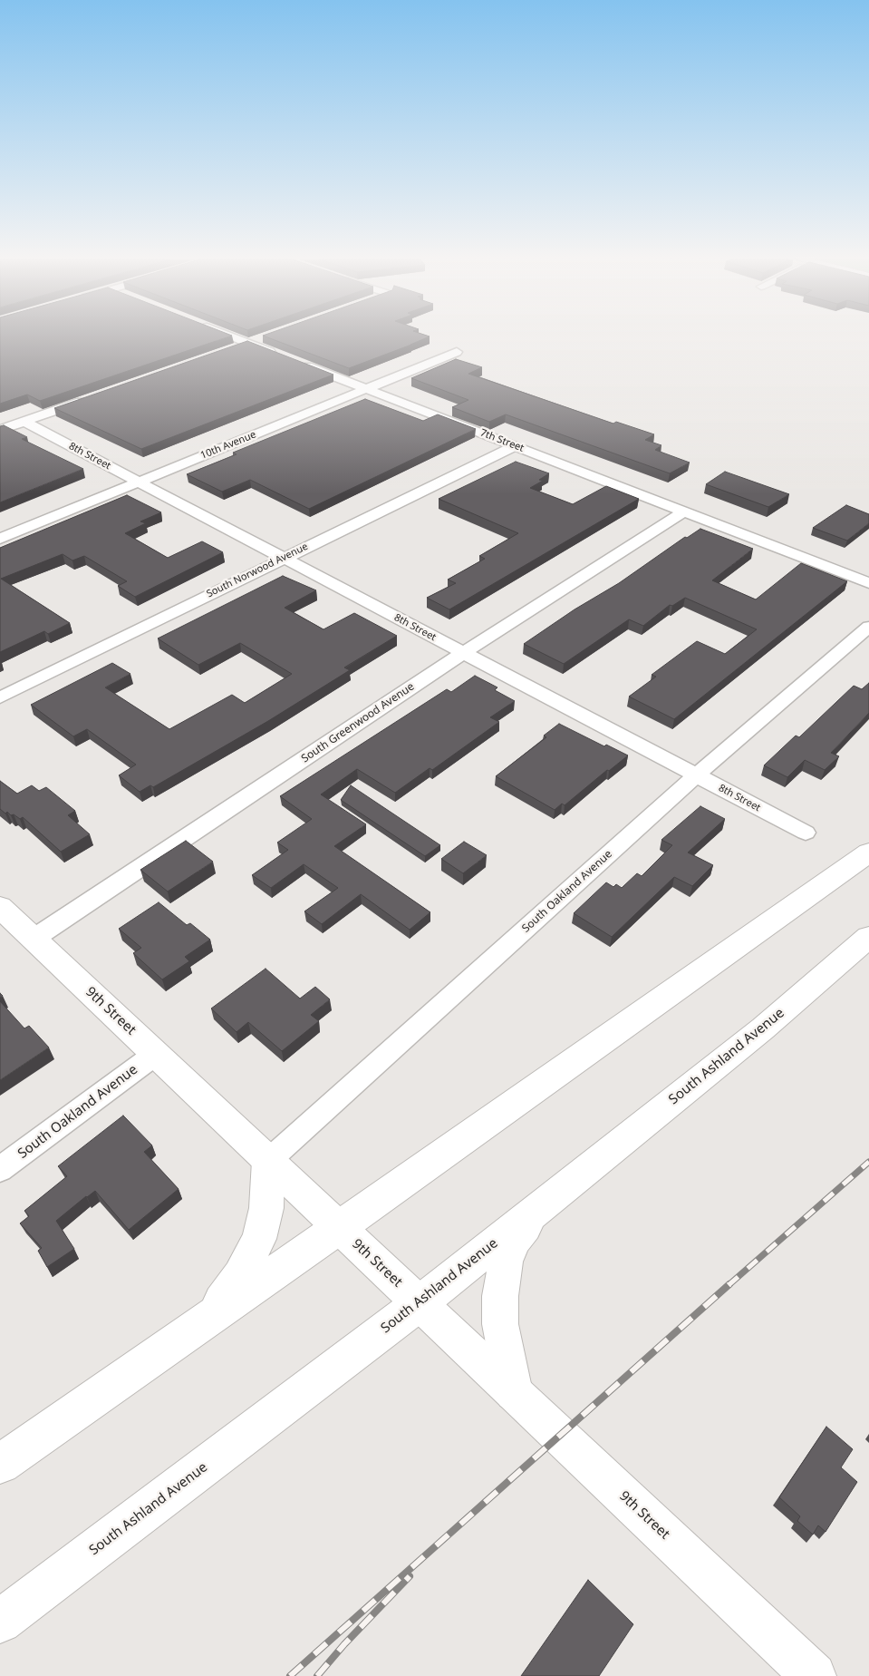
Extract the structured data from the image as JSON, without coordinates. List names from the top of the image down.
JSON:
{
  "streets": {
    "main road": ["9th Street", "South Ashland Avenue"],
    "street": [
      "7th Street",
      "10th Avenue",
      "8th Street",
      "South Norwood Avenue",
      "South Greenwood Avenue",
      "South Oakland Avenue"
    ]
  },
  "crossings": [
    ["7th Street", "10th Avenue"],
    ["7th Street", "South Norwood Avenue"],
    ["7th Street", "South Greenwood Avenue"],
    ["10th Avenue", "8th Street"],
    ["8th Street", "South Norwood Avenue"],
    ["8th Street", "South Greenwood Avenue"],
    ["8th Street", "South Oakland Avenue"],
    ["South Greenwood Avenue", "9th Street"],
    ["South Oakland Avenue", "9th Street"],
    ["9th Street", "South Ashland Avenue"]
  ]
}
